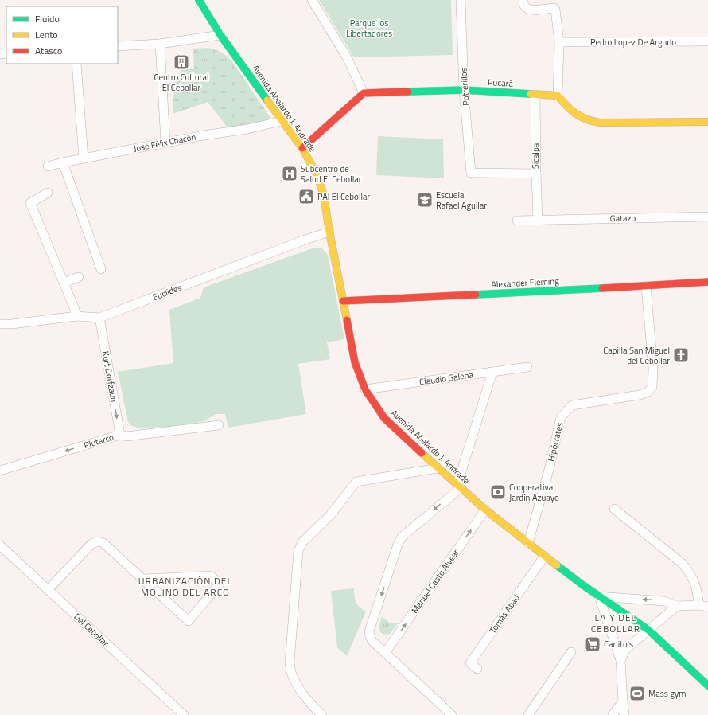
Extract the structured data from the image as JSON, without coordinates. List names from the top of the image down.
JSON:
{
  "streets": {
    "street": [
      "Pedro Lopez De Argudo",
      "Pucará",
      "Potrerillos",
      "Avenida Abelardo J. Andrade",
      "José Félix Chacón",
      "Sicalpa",
      "Gatazo",
      "Alexander Fleming",
      "Euclides",
      "Kurt Dorfzaun",
      "Claudio Galena",
      "Plutarco",
      "Hipócrates",
      "Manuel Casto Alvear",
      "Tomás Abad",
      "Del Cebollar"
    ]
  },
  "crossings": [
    ["Pucará", "Potrerillos"],
    ["Pucará", "Sicalpa"],
    ["Potrerillos", "Sicalpa"],
    ["Avenida Abelardo J. Andrade", "José Félix Chacón"],
    ["Avenida Abelardo J. Andrade", "Alexander Fleming"],
    ["Avenida Abelardo J. Andrade", "Euclides"],
    ["Avenida Abelardo J. Andrade", "Claudio Galena"],
    ["Avenida Abelardo J. Andrade", "Hipócrates"],
    ["Avenida Abelardo J. Andrade", "Manuel Casto Alvear"],
    ["Avenida Abelardo J. Andrade", "Tomás Abad"],
    ["Alexander Fleming", "Hipócrates"],
    ["Euclides", "Kurt Dorfzaun"],
    ["Kurt Dorfzaun", "Plutarco"]
  ],
  "one_way": ["Kurt Dorfzaun", "Plutarco", "Manuel Casto Alvear"],
  "districts": ["URBANIZACIÓN DEL MOLINO DEL ARCO", "LA Y DEL CEBOLLAR"],
  "parks": ["Parque los Libertadores"],
  "places": {
    "building": ["Centro Cultural El Cebollar"],
    "hospital": ["Subcentro de Salud El Cebollar"],
    "public building": ["PAI El Cebollar"],
    "school or university": ["Escuela Rafael Aguilar"],
    "church": ["Capilla San Miguel del Cebollar"],
    "bank": ["Cooperativa Jardín Azuayo"],
    "supermarket": ["Carlito's"],
    "sports": ["Mass gym"]
  },
  "legend": ["Fluido", "Lento", "Atasco"]
}
